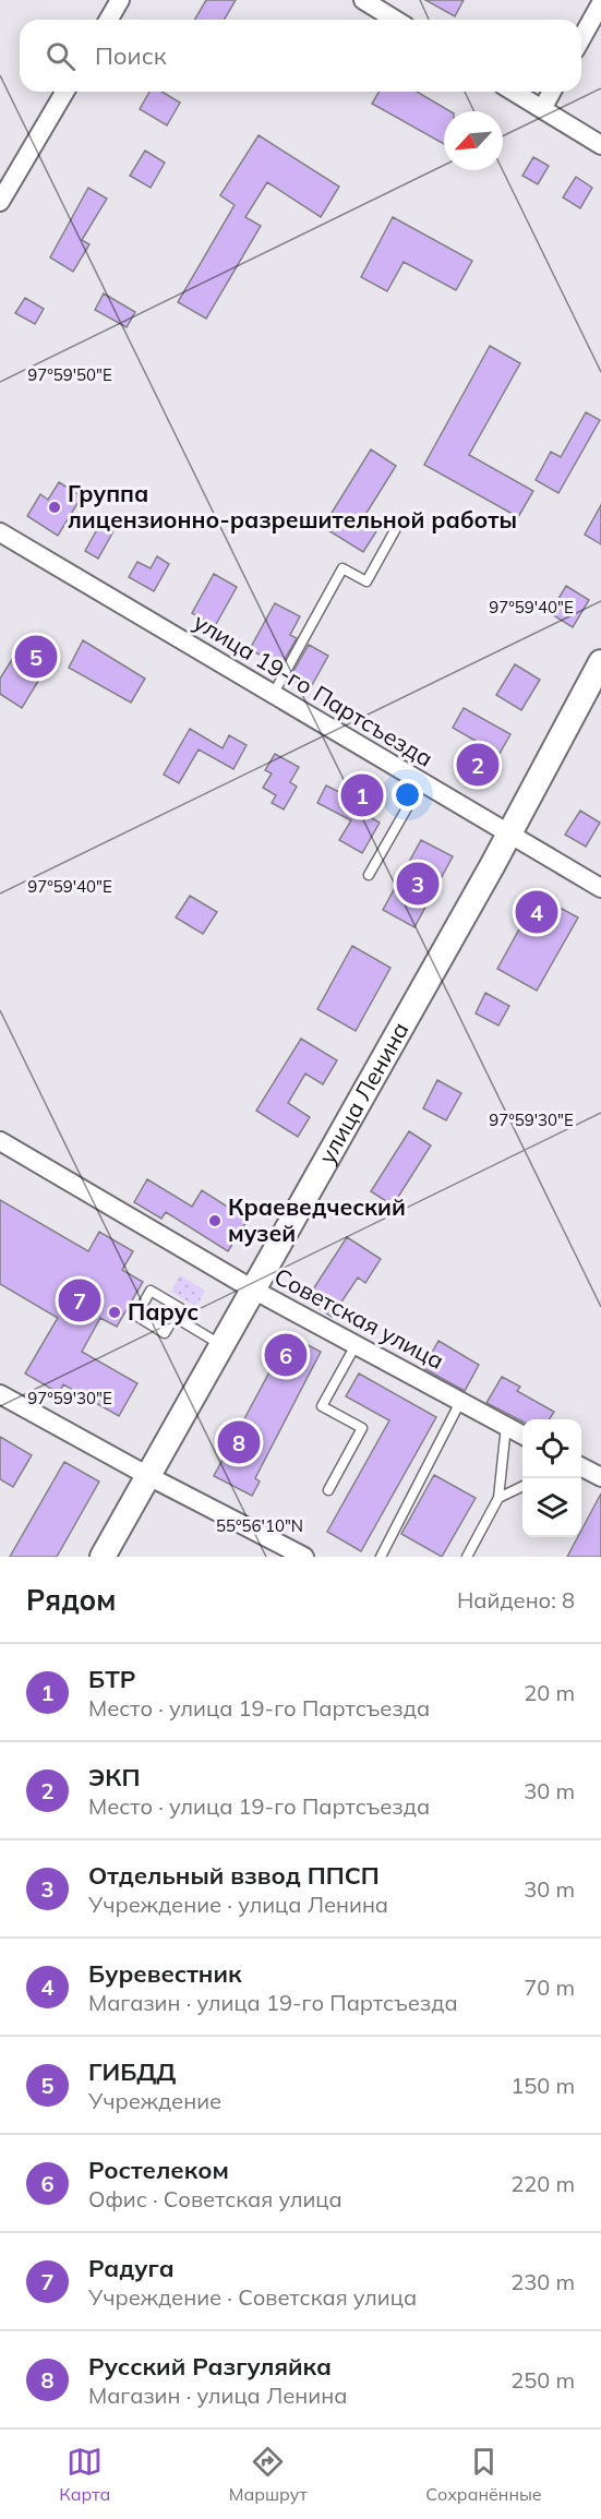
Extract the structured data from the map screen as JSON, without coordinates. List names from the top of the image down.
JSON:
{
  "streets": {
    "main road": ["улица Ленина"],
    "street": ["улица 19-го Партсъезда", "Советская улица"]
  },
  "crossings": [
    ["улица 19-го Партсъезда", "улица Ленина"],
    ["улица Ленина", "Советская улица"]
  ],
  "places": ["Группа лицензионно-разрешительной работы", "Краеведческий музей", "Парус"],
  "north": "bottom left",
  "page": {
    "search": "Поиск",
    "pins": [
      "5",
      "2",
      "1",
      "3",
      "4",
      "7",
      "6",
      "8"
    ],
    "heading": ["Рядом", "Найдено: 8"],
    "list": [
      {
        "mark": "1",
        "name": "БТР",
        "note": "Место · улица 19-го Партсъезда",
        "value": "20 m"
      },
      {
        "mark": "2",
        "name": "ЭКП",
        "note": "Место · улица 19-го Партсъезда",
        "value": "30 m"
      },
      {
        "mark": "3",
        "name": "Отдельный взвод ППСП",
        "note": "Учреждение · улица Ленина",
        "value": "30 m"
      },
      {
        "mark": "4",
        "name": "Буревестник",
        "note": "Магазин · улица 19-го Партсъезда",
        "value": "70 m"
      },
      {
        "mark": "5",
        "name": "ГИБДД",
        "note": "Учреждение",
        "value": "150 m"
      },
      {
        "mark": "6",
        "name": "Ростелеком",
        "note": "Офис · Советская улица",
        "value": "220 m"
      },
      {
        "mark": "7",
        "name": "Радуга",
        "note": "Учреждение · Советская улица",
        "value": "230 m"
      },
      {
        "mark": "8",
        "name": "Русский Разгуляйка",
        "note": "Магазин · улица Ленина",
        "value": "250 m"
      }
    ],
    "nav": ["Карта", "Маршрут", "Сохранённые"]
  },
  "coordinates": [
    "97°59'50\"E",
    "97°59'40\"E",
    "97°59'30\"E",
    "55°56'10\"N"
  ]
}
